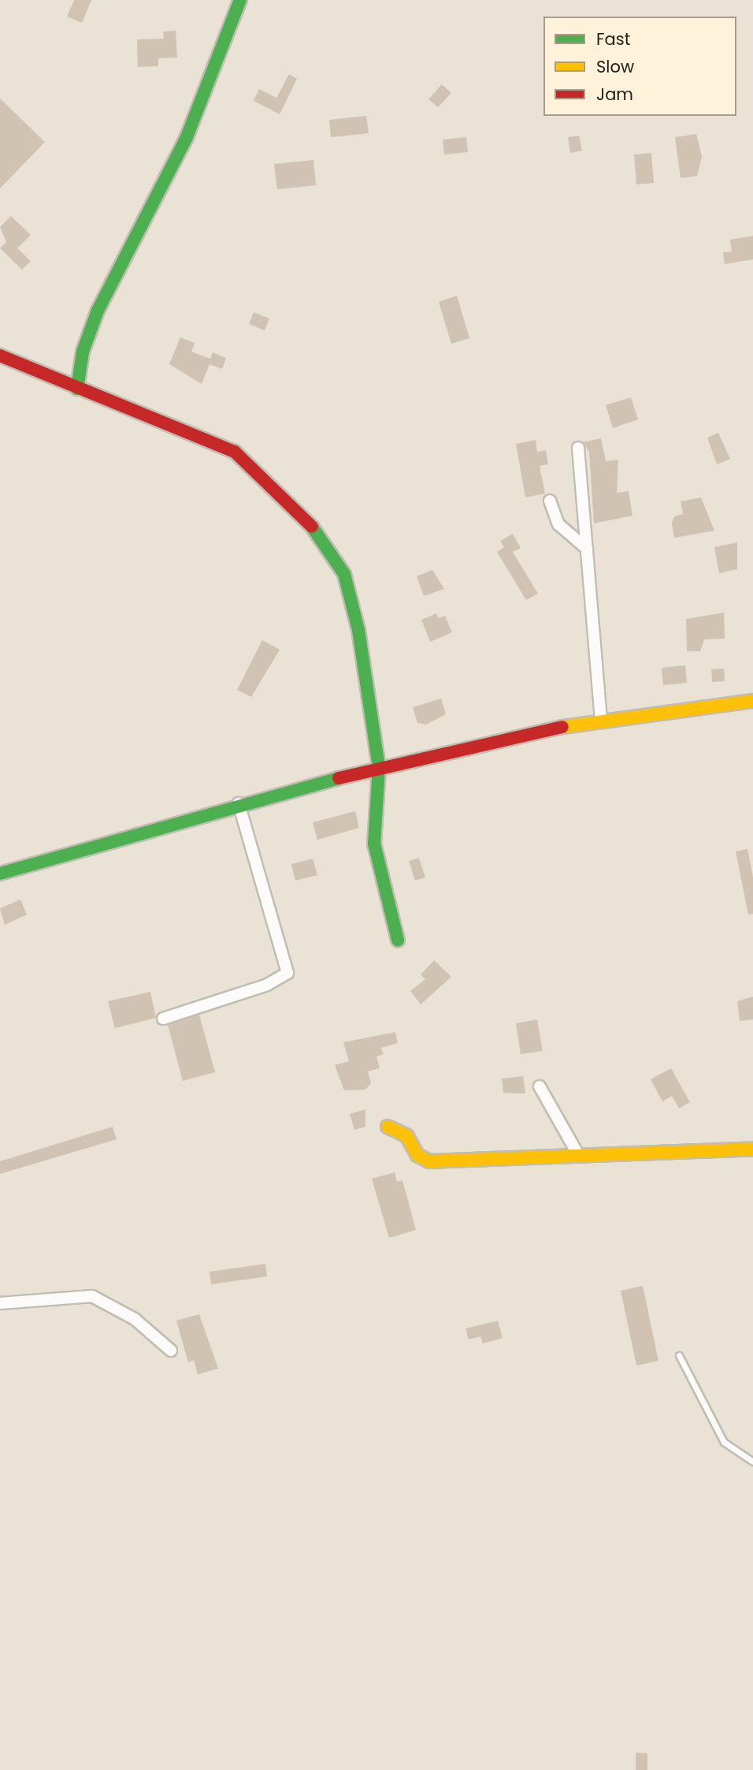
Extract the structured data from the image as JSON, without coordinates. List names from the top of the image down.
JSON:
{
  "legend": ["Fast", "Slow", "Jam"]
}
